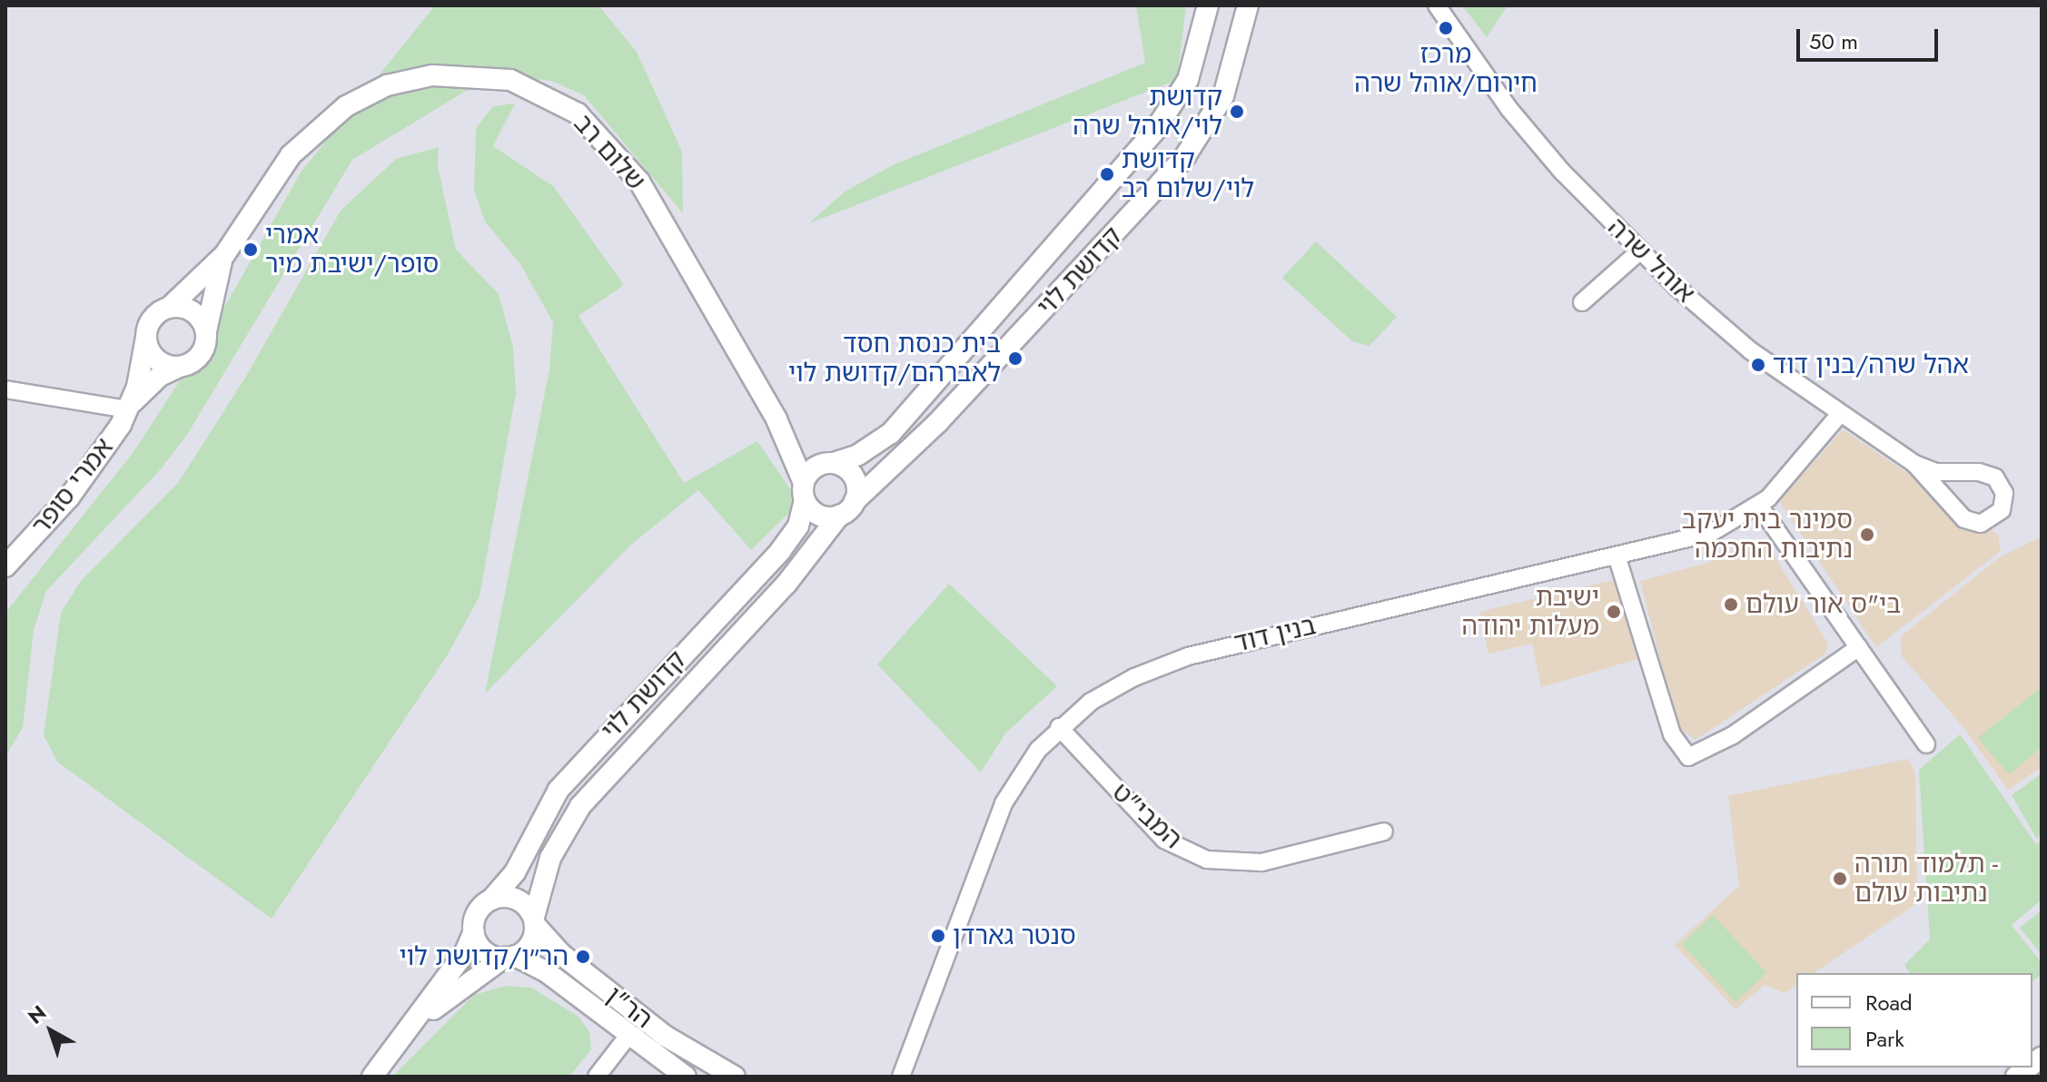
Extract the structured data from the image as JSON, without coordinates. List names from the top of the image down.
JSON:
{
  "streets": {
    "street": [
      "שלום רב",
      "אוהל שרה",
      "קדושת לוי",
      "אמרי סופר",
      "בנין דוד",
      "המבי\"ט",
      "הר\"ן"
    ]
  },
  "crossings": [
    ["שלום רב", "קדושת לוי"],
    ["אוהל שרה", "בנין דוד"],
    ["קדושת לוי", "הר\"ן"],
    ["בנין דוד", "המבי\"ט"]
  ],
  "places": [
    "מרכז חירום/אוהל שרה",
    "קדושת לוי/אוהל שרה",
    "קדושת לוי/שלום רב",
    "אמרי סופר/ישיבת מיר",
    "בית כנסת חסד לאברהם/קדושת לוי",
    "אהל שרה/בנין דוד",
    "סמינר בית יעקב נתיבות החכמה",
    "בי\"ס אור עולם",
    "ישיבת מעלות יהודה",
    "תלמוד תורה - נתיבות עולם",
    "סנטר גארדן",
    "הר״ן/קדושת לוי"
  ],
  "legend": ["Road", "Park"],
  "scale_bar": "50 m",
  "north": "top left"
}
